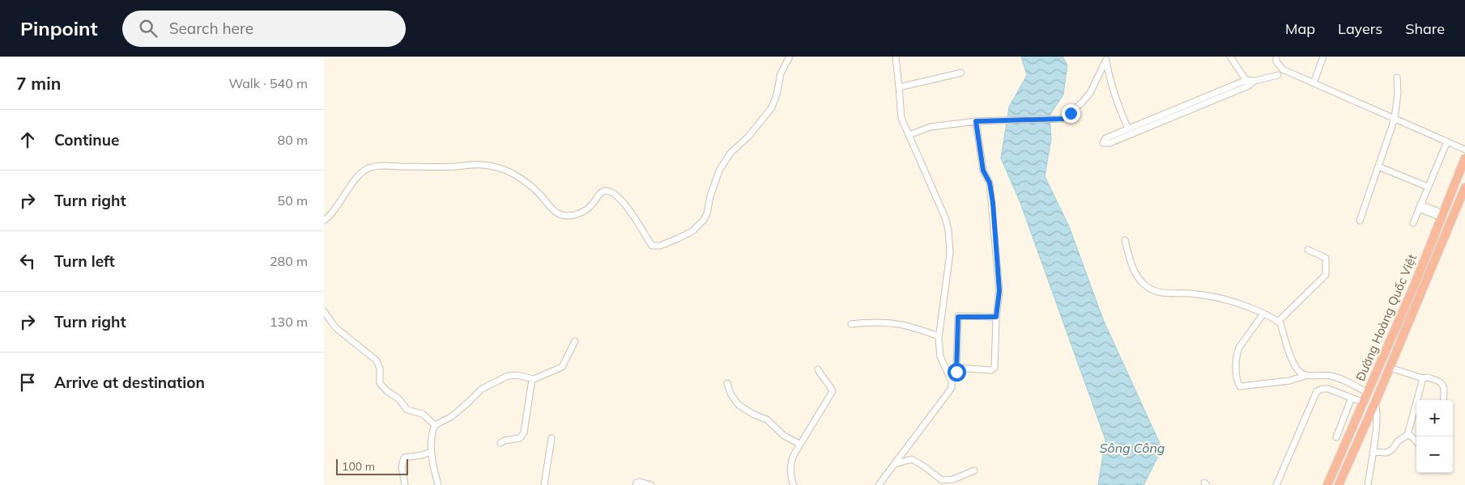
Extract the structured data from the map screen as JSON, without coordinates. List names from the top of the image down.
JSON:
{
  "streets": {
    "highway": ["Đường Hoàng Quốc Việt"]
  },
  "water": ["Sông Công"],
  "scale_bar": "100 m",
  "page": {
    "header": "Pinpoint",
    "search": "Search here",
    "nav": ["Map", "Layers", "Share"],
    "heading": ["7 min", "Walk · 540 m"],
    "list": [
      ["Continue", "80 m"],
      ["Turn right", "50 m"],
      ["Turn left", "280 m"],
      ["Turn right", "130 m"],
      "Arrive at destination"
    ],
    "map_buttons": ["+", "−"],
    "scale": "100 m"
  }
}
